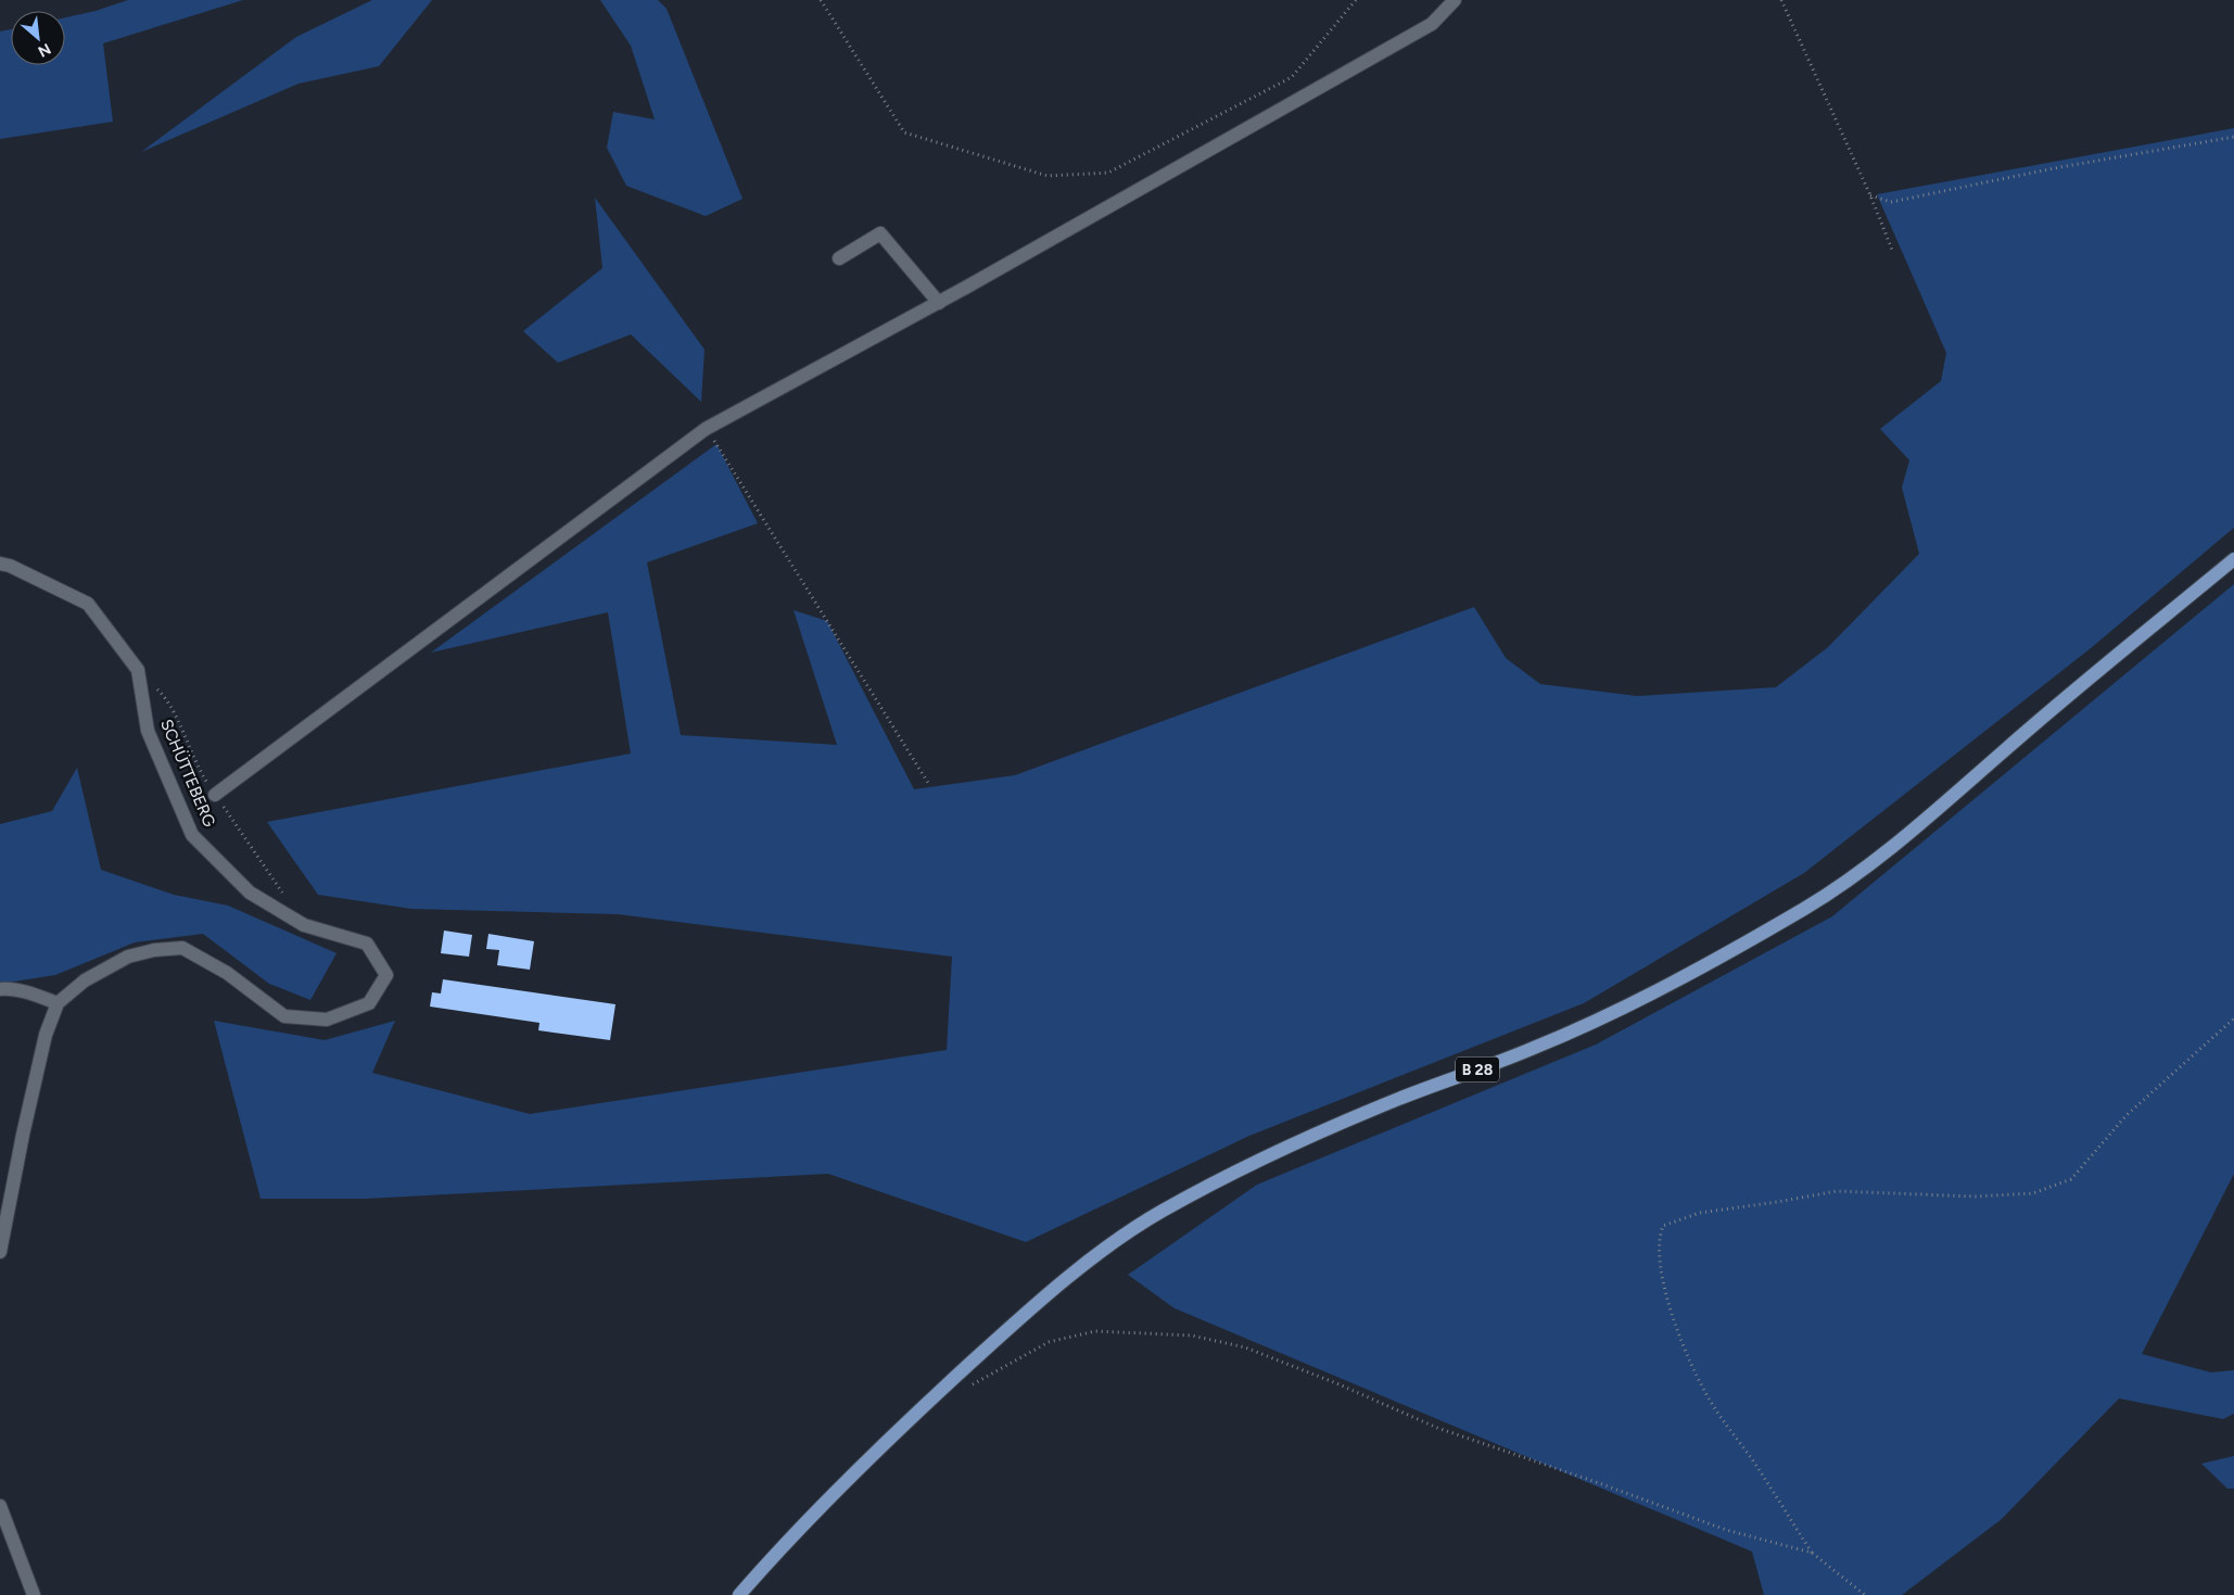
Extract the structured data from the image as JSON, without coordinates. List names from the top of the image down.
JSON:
{
  "streets": {
    "main road": ["B 28"],
    "street": ["SCHÜTTEBERG"]
  },
  "north": "bottom right"
}
